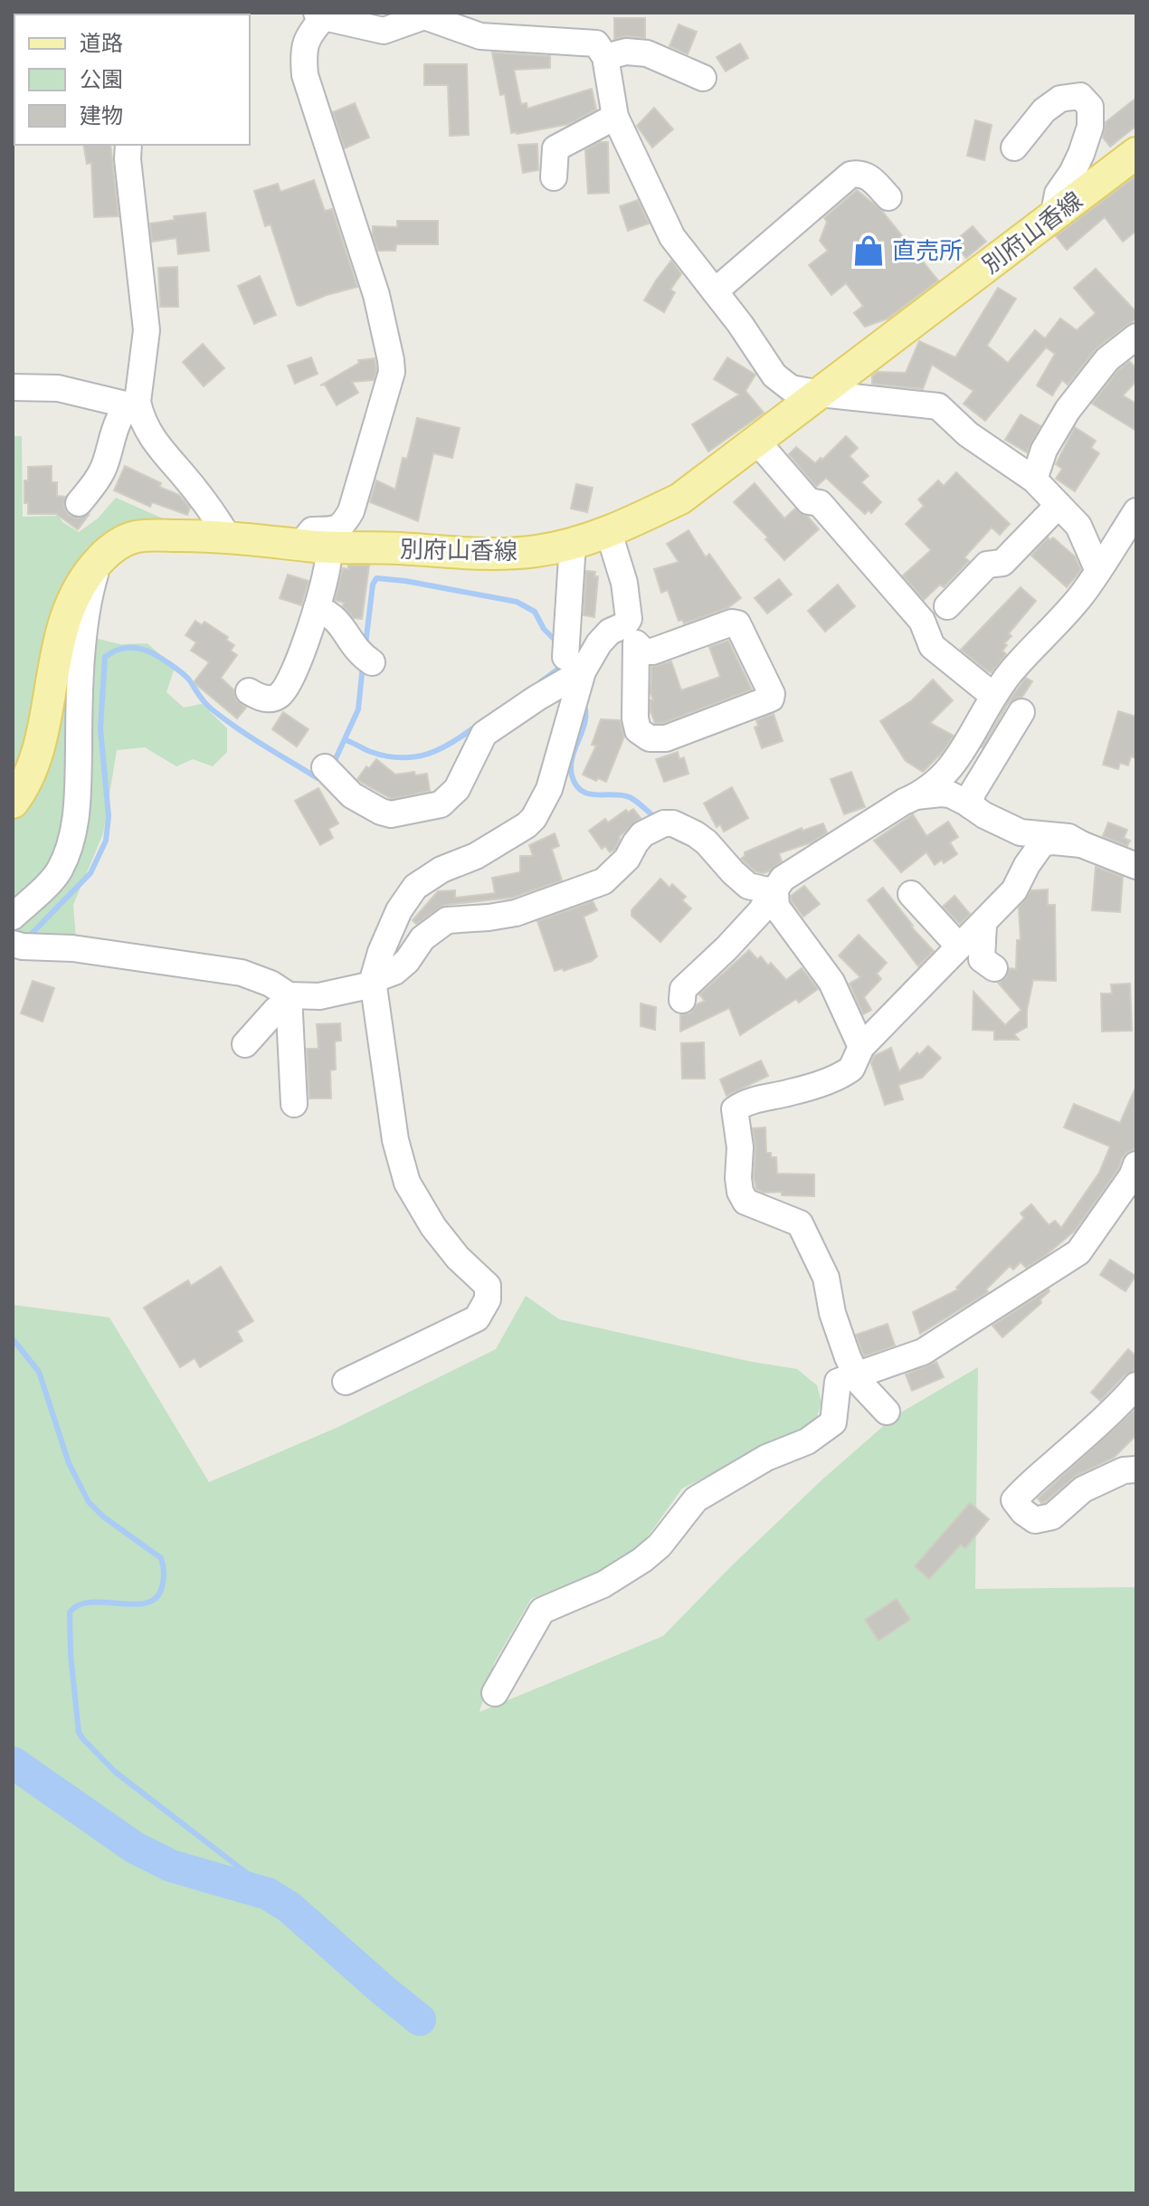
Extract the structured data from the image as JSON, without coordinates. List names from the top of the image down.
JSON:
{
  "streets": {
    "main road": ["別府山香線"]
  },
  "places": {
    "shop": ["直売所"]
  },
  "legend": ["道路", "公園", "建物"]
}
